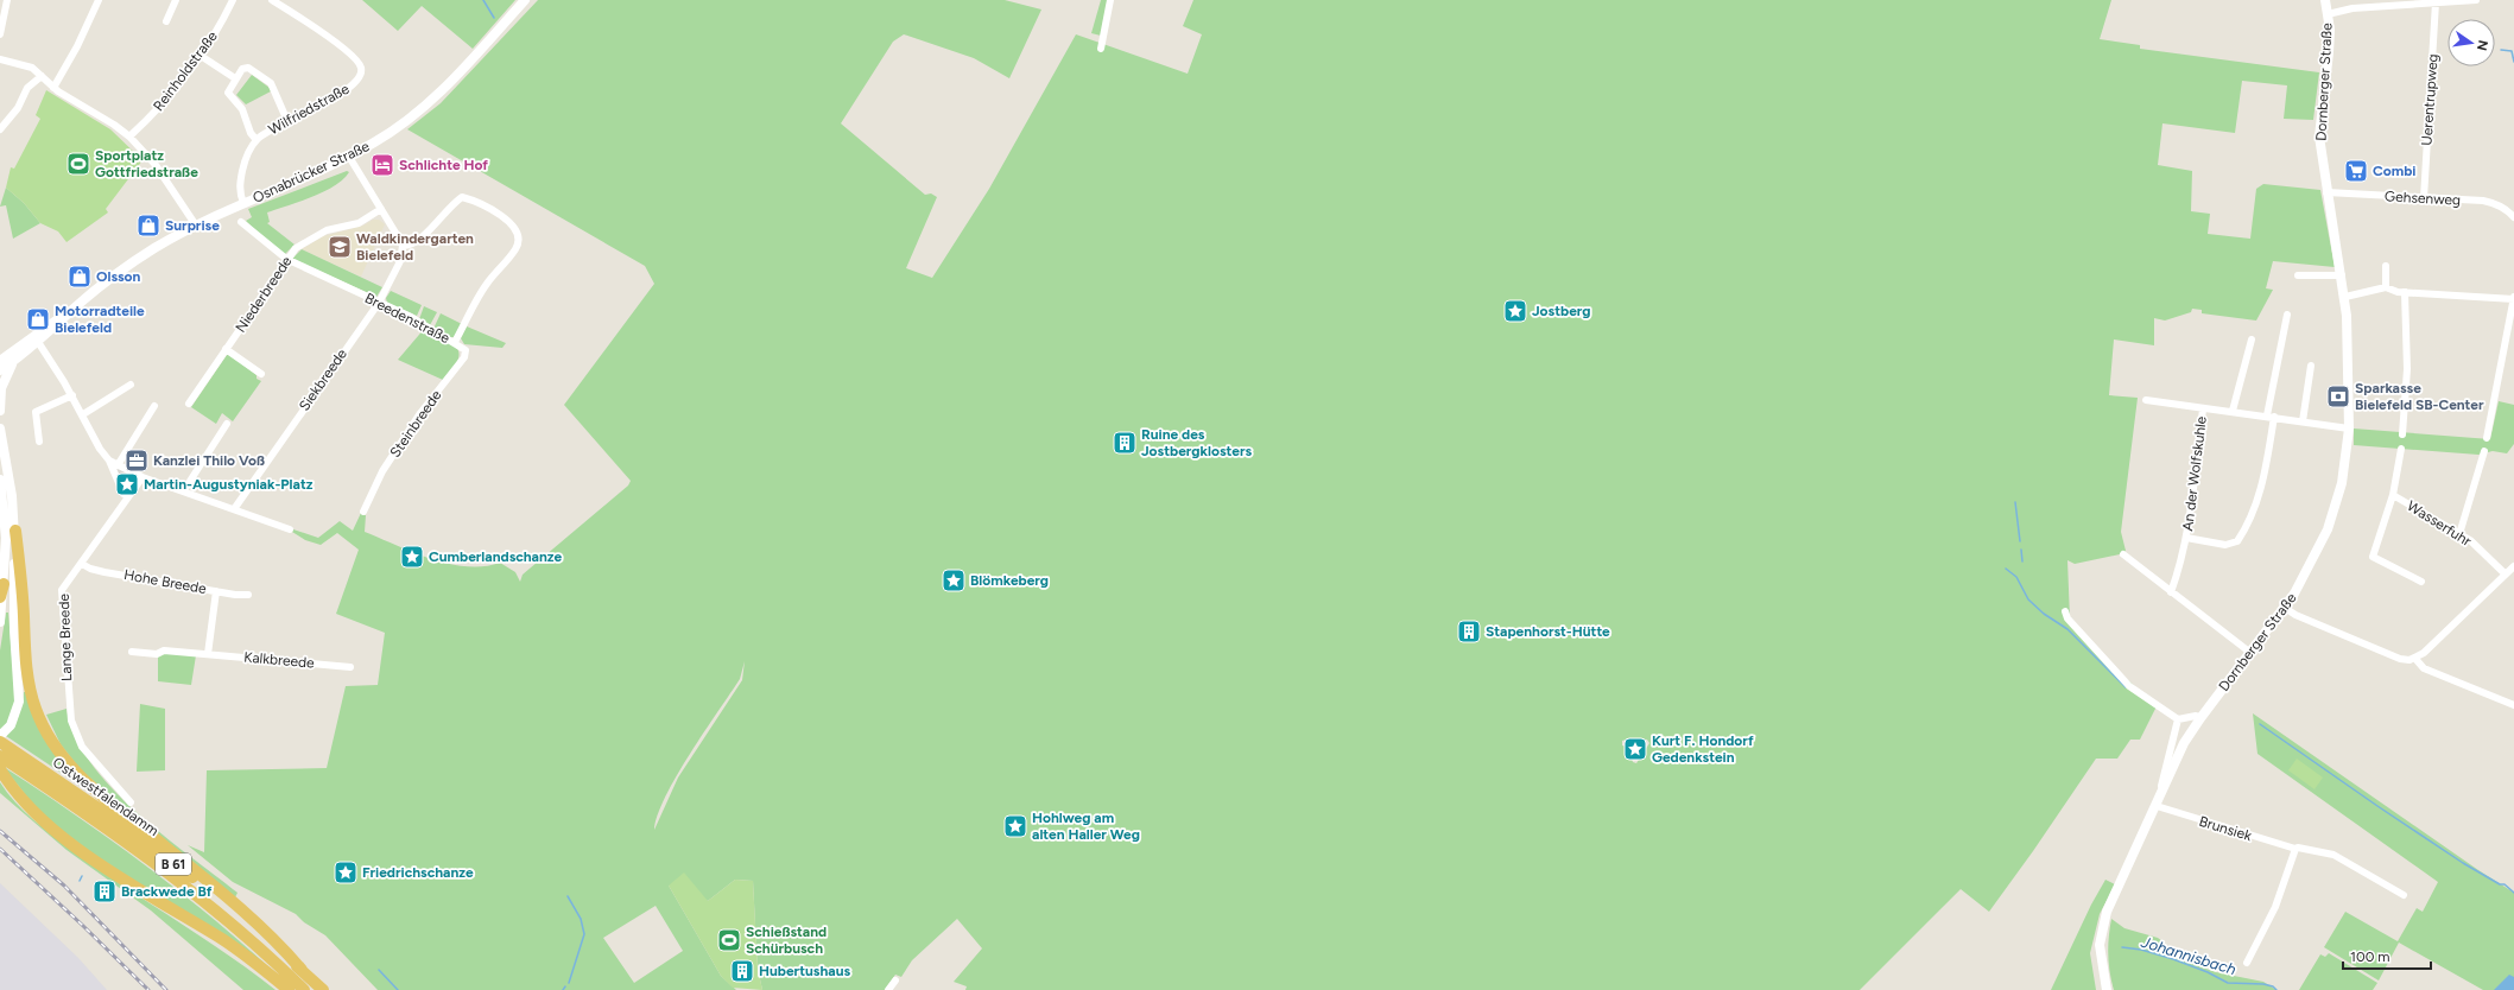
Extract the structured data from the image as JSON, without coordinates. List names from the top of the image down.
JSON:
{
  "streets": {
    "highway": ["Ostwestfalendamm", "B 61"],
    "main road": ["Dornberger Straße", "Osnabrücker Straße"],
    "street": [
      "Reinholdstraße",
      "Uerentrupweg",
      "Wilfriedstraße",
      "Gehsenweg",
      "Niederbreede",
      "Breedenstraße",
      "Siekbreede",
      "Steinbreede",
      "An der Wolfskuhle",
      "Wasserfuhr",
      "Hohe Breede",
      "Lange Breede",
      "Kalkbreede",
      "Brunsiek"
    ]
  },
  "crossings": [
    ["Dornberger Straße", "Gehsenweg"],
    ["Dornberger Straße", "Brunsiek"],
    ["Uerentrupweg", "Gehsenweg"],
    ["Wilfriedstraße", "Osnabrücker Straße"],
    ["Niederbreede", "Breedenstraße"],
    ["Breedenstraße", "Siekbreede"],
    ["Breedenstraße", "Steinbreede"],
    ["Hohe Breede", "Lange Breede"]
  ],
  "water": ["Johannisbach"],
  "places": {
    "sports": ["Sportplatz Gottfriedstraße", "Schießstand Schürbusch"],
    "hotel": ["Schlichte Hof"],
    "supermarket": ["Combi"],
    "shop": ["Surprise", "Olsson", "Motorradteile Bielefeld"],
    "school or university": ["Waldkindergarten Bielefeld"],
    "place": [
      "Jostberg",
      "Martin-Augustyniak-Platz",
      "Cumberlandschanze",
      "Blömkeberg",
      "Kurt F. Hondorf Gedenkstein",
      "Hohlweg am alten Haller Weg",
      "Friedrichschanze"
    ],
    "bank": ["Sparkasse Bielefeld SB-Center"],
    "building": [
      "Ruine des Jostbergklosters",
      "Stapenhorst-Hütte",
      "Brackwede Bf",
      "Hubertushaus"
    ],
    "office": ["Kanzlei Thilo Voß"]
  },
  "scale_bar": "100 m",
  "north": "right"
}
